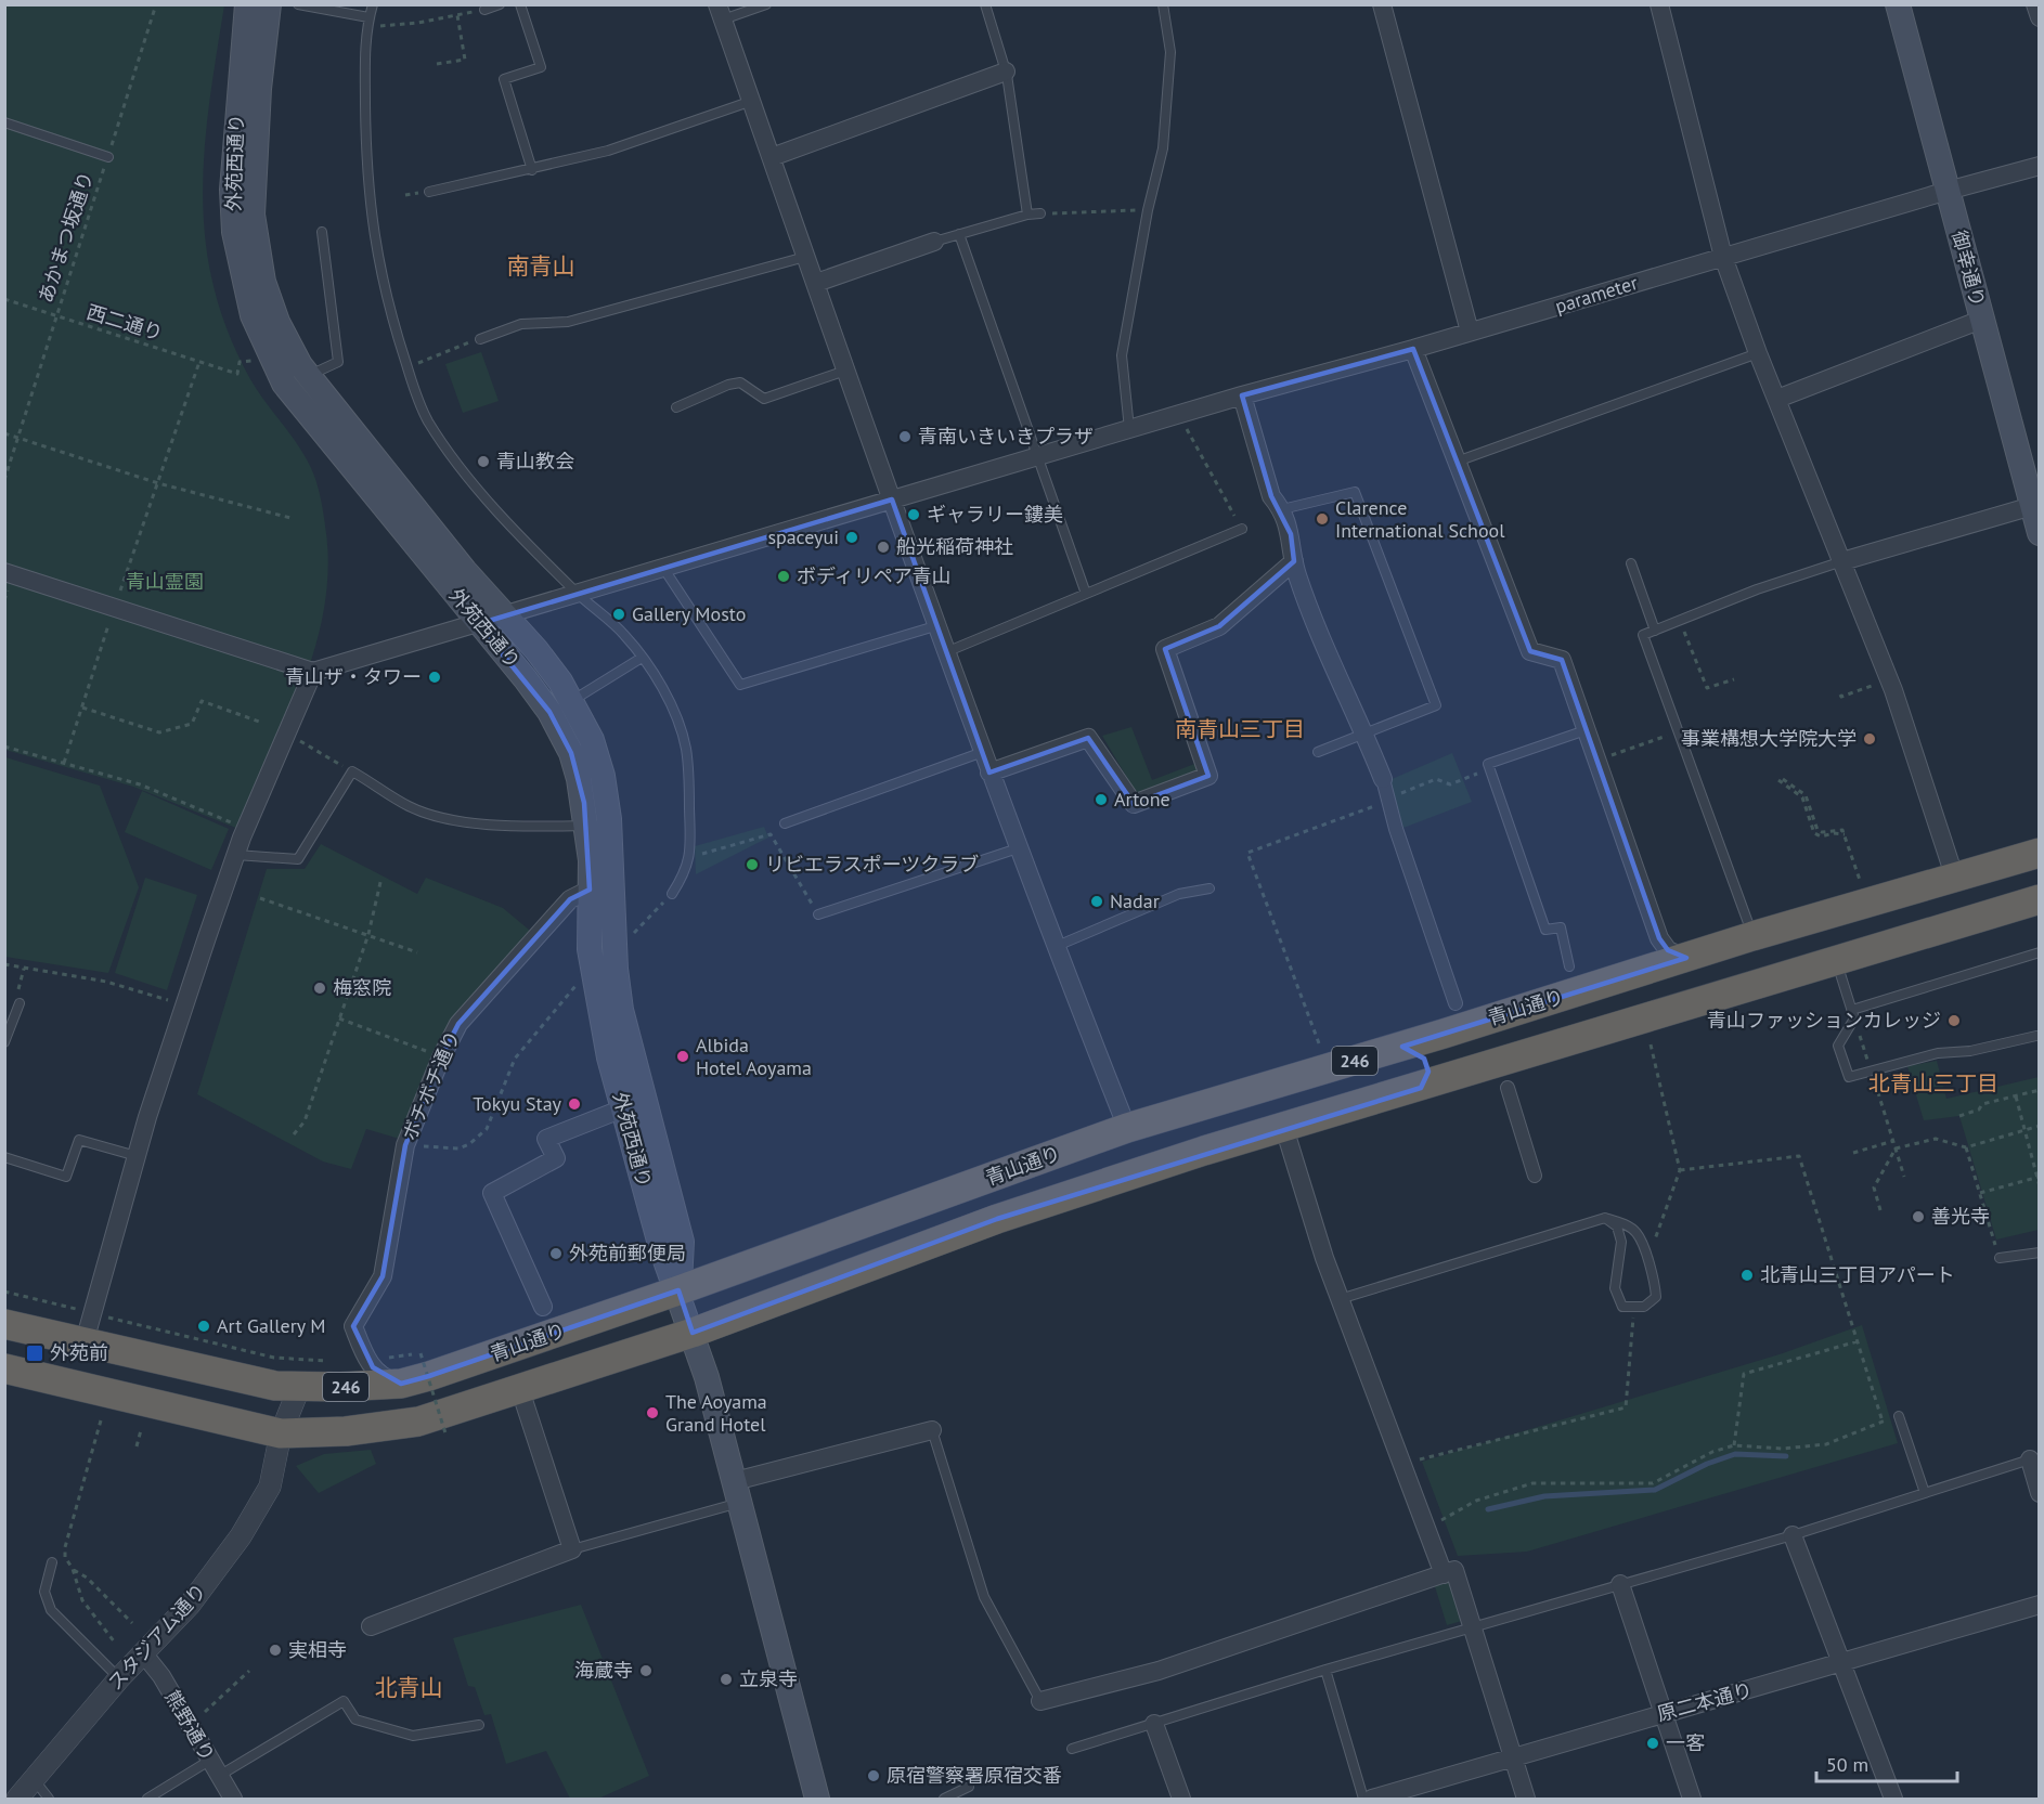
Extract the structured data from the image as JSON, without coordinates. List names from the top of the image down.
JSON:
{
  "streets": {
    "highway": ["青山通り", "246"],
    "main road": ["外苑西通り", "御幸通り"],
    "street": [
      "parameter",
      "ボチボチ通り",
      "スタジアム通り",
      "原二本通り",
      "熊野通り"
    ],
    "path": ["あかまつ坂通り", "西二通り"]
  },
  "crossings": [
    ["外苑西通り", "parameter"],
    ["外苑西通り", "青山通り"],
    ["外苑西通り", "246"],
    ["外苑西通り", "ボチボチ通り"],
    ["あかまつ坂通り", "西二通り"],
    ["御幸通り", "parameter"],
    ["青山通り", "ボチボチ通り"],
    ["青山通り", "スタジアム通り"],
    ["246", "スタジアム通り"],
    ["スタジアム通り", "熊野通り"]
  ],
  "districts": [
    "南青山",
    "南青山三丁目",
    "北青山三丁目",
    "北青山"
  ],
  "parks": ["青山霊園"],
  "places": {
    "other": [
      "青南いきいきプラザ",
      "青山教会",
      "ギャラリー鏤美",
      "Clarence International School",
      "spaceyui",
      "船光稲荷神社",
      "ボディリペア青山",
      "Gallery Mosto",
      "青山ザ・タワー",
      "事業構想大学院大学",
      "Artone",
      "リビエラスポーツクラブ",
      "Nadar",
      "梅窓院",
      "青山ファッションカレッジ",
      "Albida Hotel Aoyama",
      "Tokyu Stay",
      "善光寺",
      "外苑前郵便局",
      "北青山三丁目アパート",
      "Art Gallery M",
      "The Aoyama Grand Hotel",
      "実相寺",
      "海蔵寺",
      "立泉寺",
      "一客",
      "原宿警察署原宿交番"
    ],
    "transit": ["外苑前"]
  },
  "scale_bar": "50 m"
}
